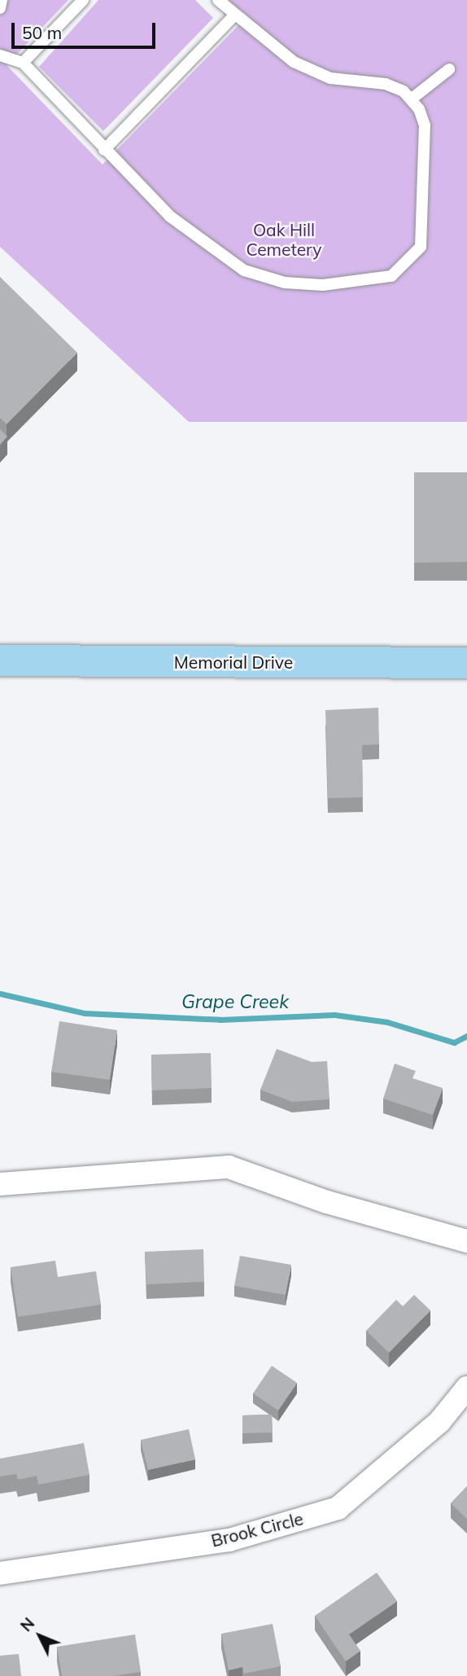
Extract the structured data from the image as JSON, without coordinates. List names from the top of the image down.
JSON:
{
  "streets": {
    "main road": ["Memorial Drive"],
    "street": ["Brook Circle"]
  },
  "water": ["Grape Creek"],
  "parks": ["Oak Hill Cemetery"],
  "scale_bar": "50 m",
  "north": "top left"
}
